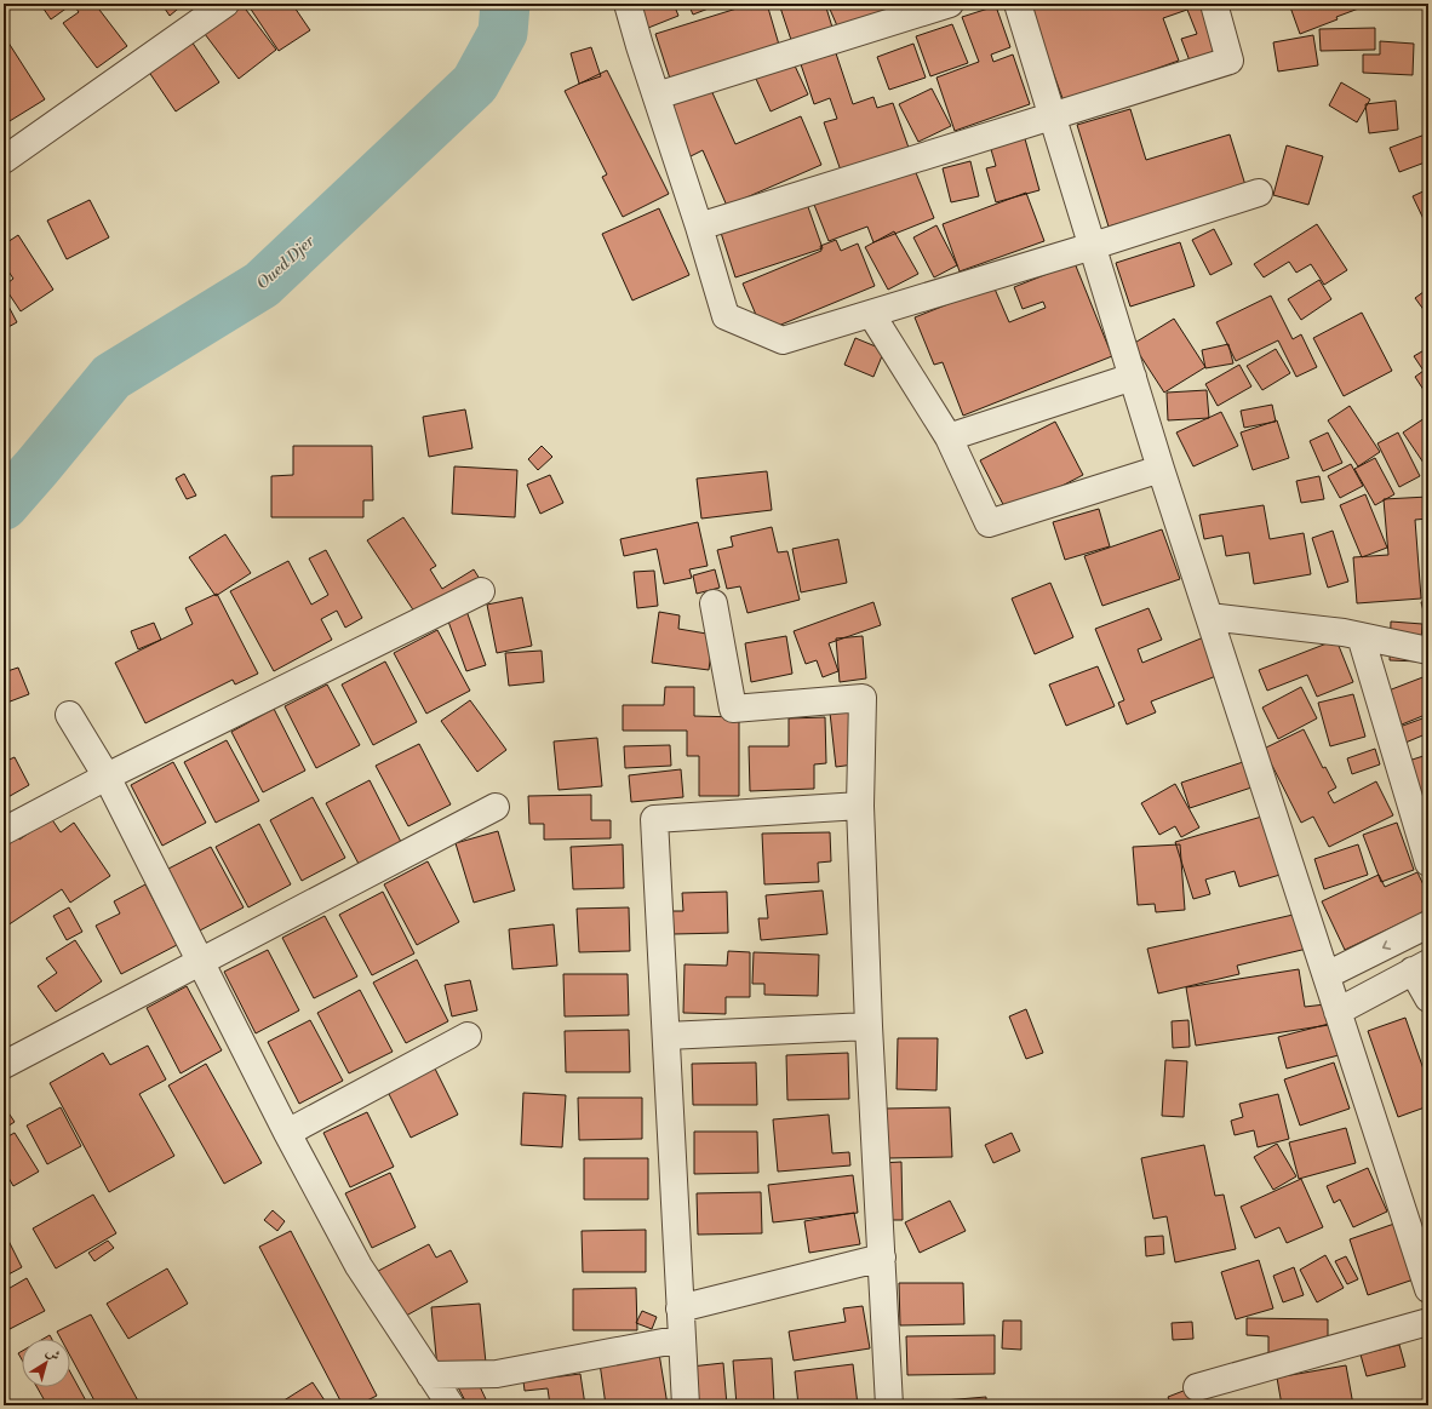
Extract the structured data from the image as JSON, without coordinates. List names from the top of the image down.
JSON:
{
  "water": ["Oued Djer"],
  "north": "top right"
}
